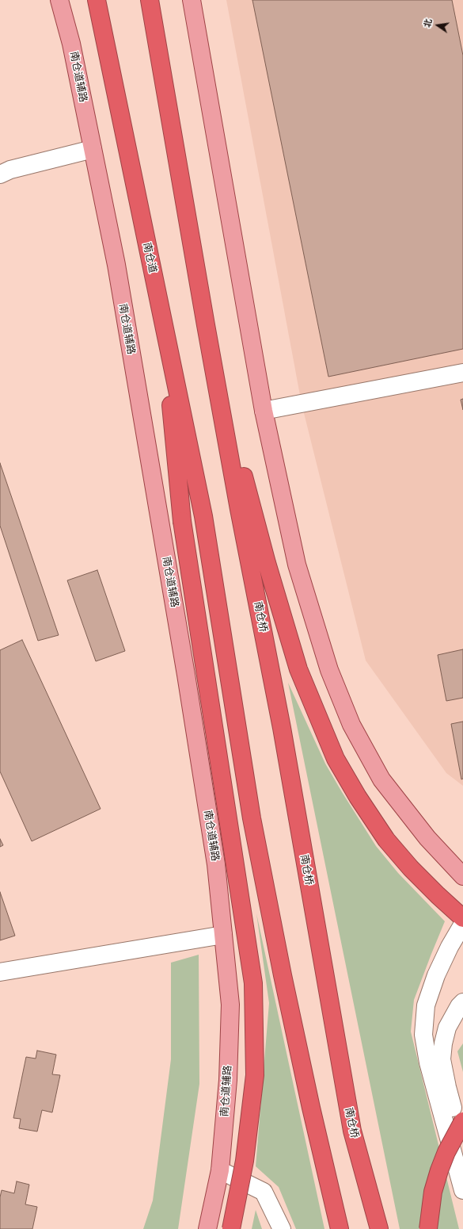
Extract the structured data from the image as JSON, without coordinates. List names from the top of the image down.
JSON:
{
  "streets": {
    "highway": ["南仓道", "南仓桥"],
    "main road": ["南仓道辅路"]
  },
  "north": "left"
}
